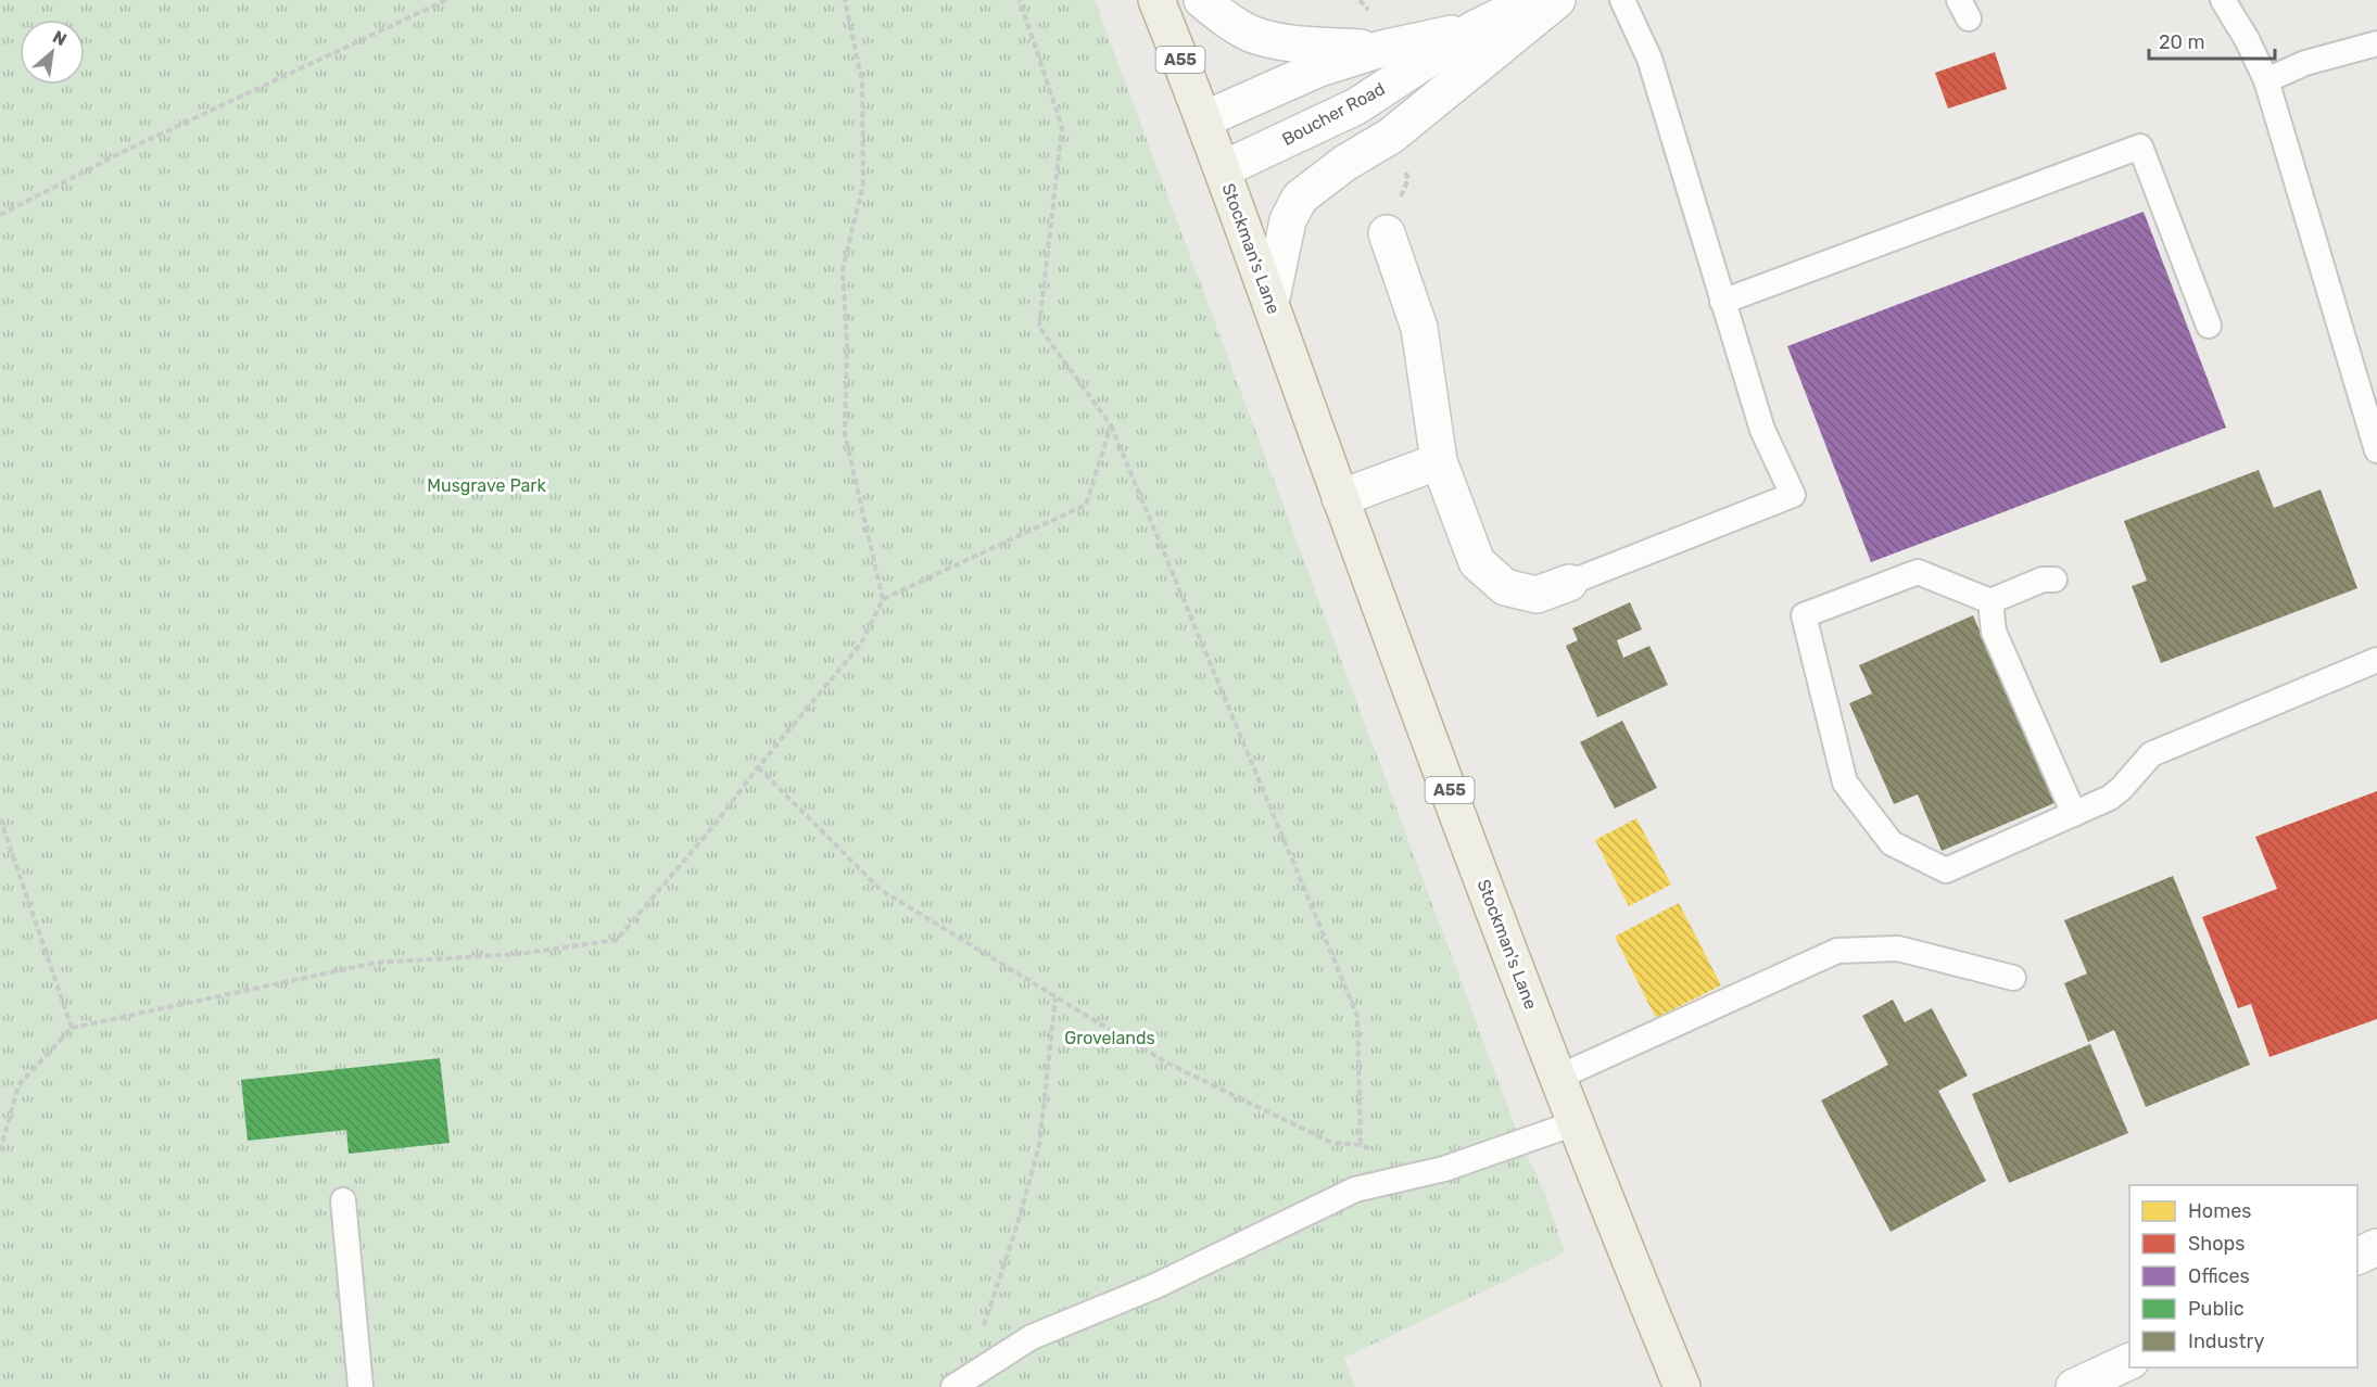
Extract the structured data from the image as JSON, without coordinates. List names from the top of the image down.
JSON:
{
  "streets": {
    "highway": ["A55", "Stockman's Lane"],
    "street": ["Boucher Road"]
  },
  "crossings": [
    ["Boucher Road", "Stockman's Lane"]
  ],
  "parks": ["Musgrave Park", "Grovelands"],
  "legend": [
    "Homes",
    "Shops",
    "Offices",
    "Public",
    "Industry"
  ],
  "scale_bar": "20 m",
  "north": "top right"
}
